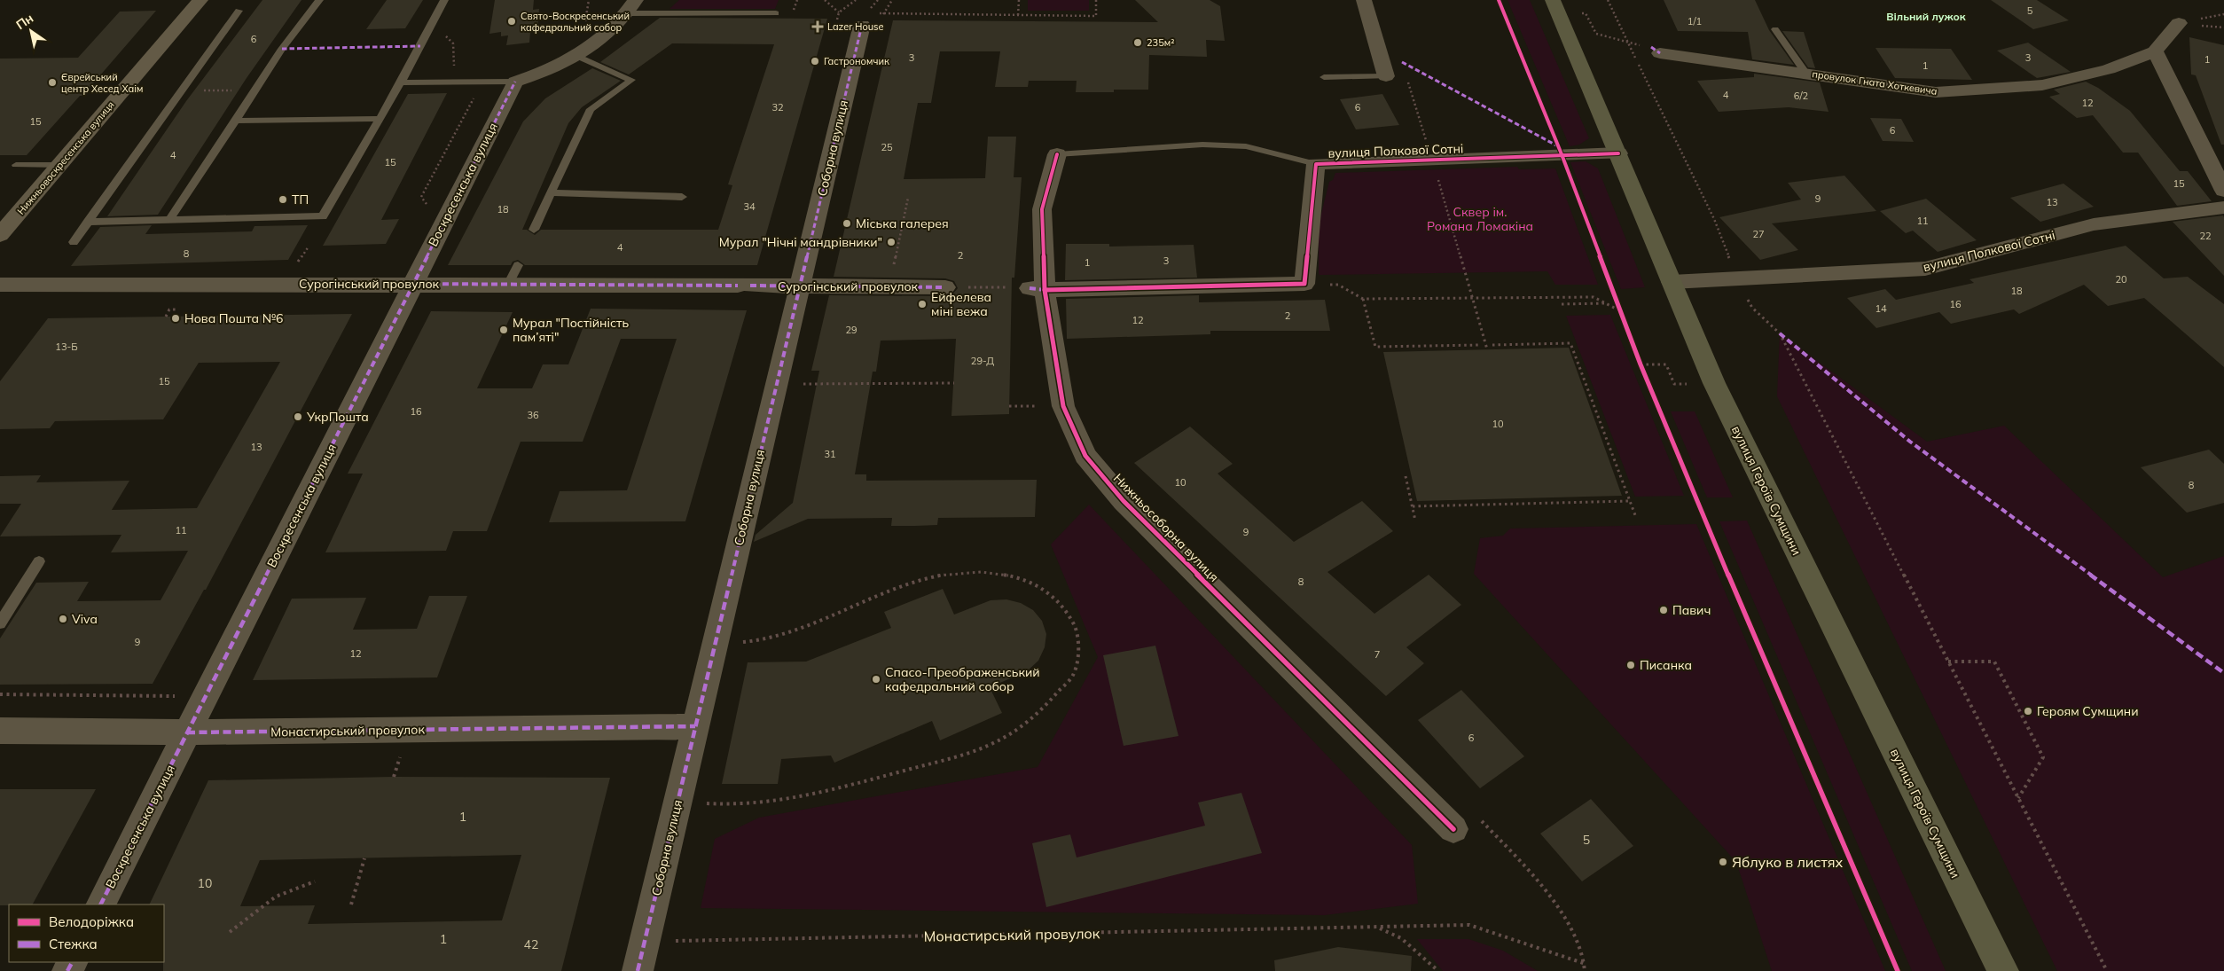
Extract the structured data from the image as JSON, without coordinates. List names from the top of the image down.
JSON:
{
  "streets": {
    "main road": ["вулиця Героїв Сумщини"],
    "street": [
      "провулок Гната Хоткевича",
      "Соборна вулиця",
      "вулиця Полкової Сотні",
      "Нижньовоскресенська вулиця",
      "Воскресенська вулиця",
      "Сурогінський провулок",
      "Нижньособорна вулиця",
      "Монастирський провулок"
    ]
  },
  "crossings": [
    ["Соборна вулиця", "Сурогінський провулок"],
    ["Соборна вулиця", "Монастирський провулок"],
    ["вулиця Полкової Сотні", "вулиця Героїв Сумщини"],
    ["вулиця Полкової Сотні", "Нижньособорна вулиця"],
    ["Воскресенська вулиця", "Сурогінський провулок"],
    ["Воскресенська вулиця", "Монастирський провулок"]
  ],
  "districts": ["Вільний лужок"],
  "parks": ["Сквер ім. Романа Ломакіна"],
  "places": {
    "other": [
      "Свято-Воскресенський кафедральний собор",
      "235м²",
      "Гастрономчик",
      "Єврейський центр Хесед Хаім",
      "ТП",
      "Міська галерея",
      "Мурал \"Нічні мандрівники\"",
      "Ейфелева міні вежа",
      "Нова Пошта №6",
      "Мурал \"Постійність пам’яті\"",
      "УкрПошта",
      "Павич",
      "Viva",
      "Писанка",
      "Спасо-Преображенський кафедральний собор",
      "Героям Сумщини",
      "Яблуко в листях"
    ],
    "health": ["Lazer House"]
  },
  "house_numbers": [
    "5",
    "1/1",
    "6",
    "3",
    "3",
    "1",
    "1",
    "4",
    "6/2",
    "12",
    "32",
    "6",
    "15",
    "6",
    "25",
    "4",
    "15",
    "15",
    "9",
    "13",
    "34",
    "18",
    "11",
    "27",
    "22",
    "4",
    "8",
    "2",
    "3",
    "1",
    "20",
    "18",
    "16",
    "14",
    "2",
    "12",
    "29",
    "13-Б",
    "29-Д",
    "15",
    "16",
    "36",
    "10",
    "13",
    "31",
    "10",
    "8",
    "11",
    "9",
    "8",
    "9",
    "12",
    "7",
    "6",
    "1",
    "5",
    "10",
    "1",
    "42"
  ],
  "legend": ["Велодоріжка", "Стежка"],
  "north": "top left"
}
